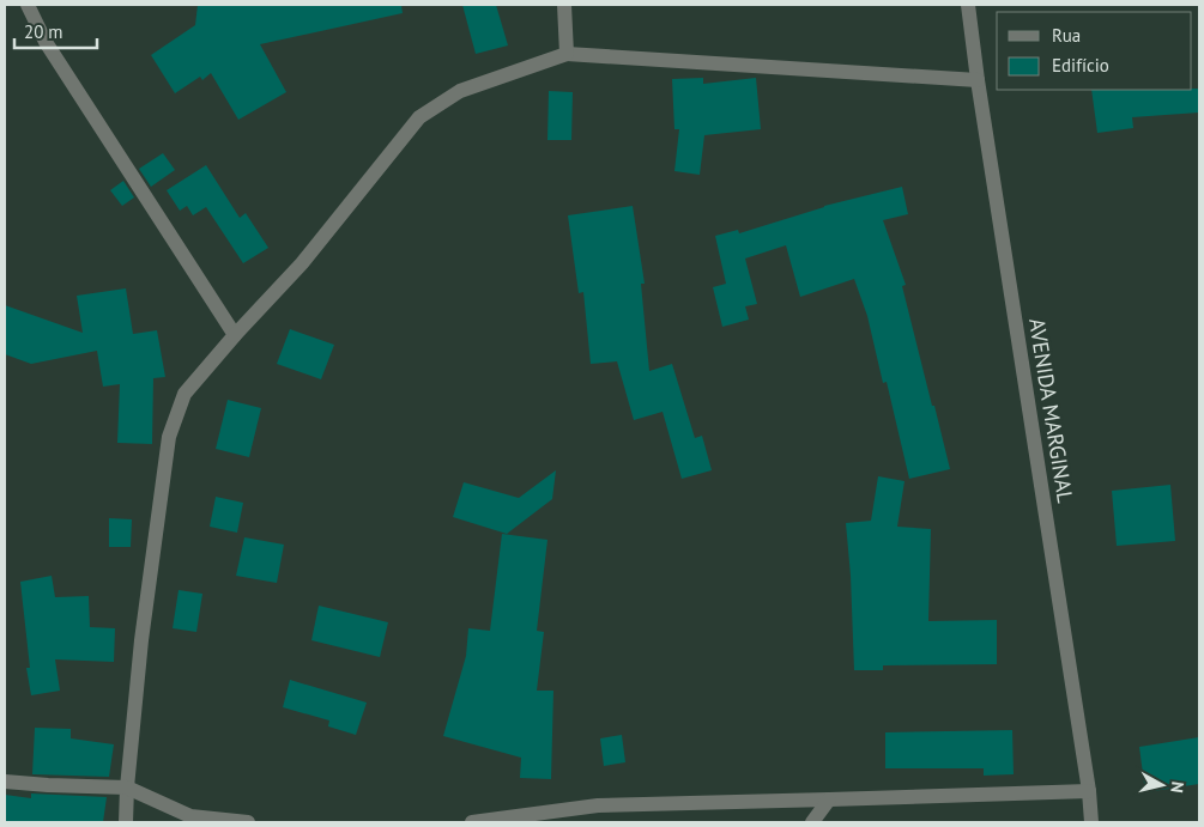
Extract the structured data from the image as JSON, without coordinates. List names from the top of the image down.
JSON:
{
  "streets": {
    "street": ["AVENIDA MARGINAL"]
  },
  "legend": ["Rua", "Edifício"],
  "scale_bar": "20 m",
  "north": "right"
}
